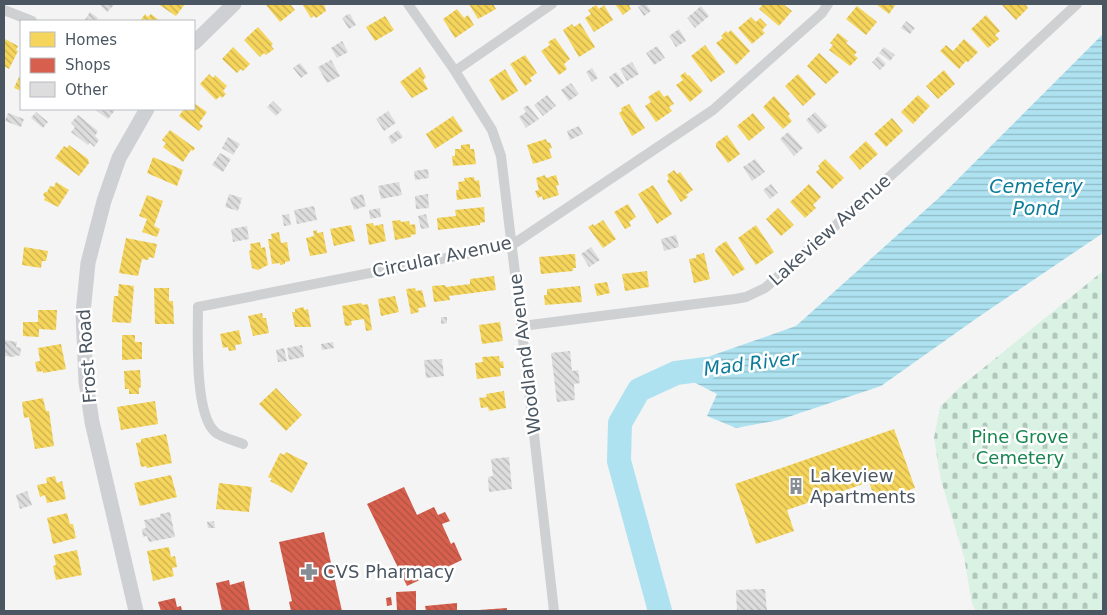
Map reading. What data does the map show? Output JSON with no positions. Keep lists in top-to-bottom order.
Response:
{
  "streets": {
    "main road": ["Frost Road"],
    "street": ["Lakeview Avenue", "Circular Avenue", "Woodland Avenue"]
  },
  "crossings": [
    ["Lakeview Avenue", "Woodland Avenue"],
    ["Circular Avenue", "Woodland Avenue"]
  ],
  "water": ["Cemetery Pond", "Mad River"],
  "parks": ["Pine Grove Cemetery"],
  "places": {
    "building": ["Lakeview Apartments"],
    "pharmacy": ["CVS Pharmacy"]
  },
  "legend": ["Homes", "Shops", "Other"]
}
